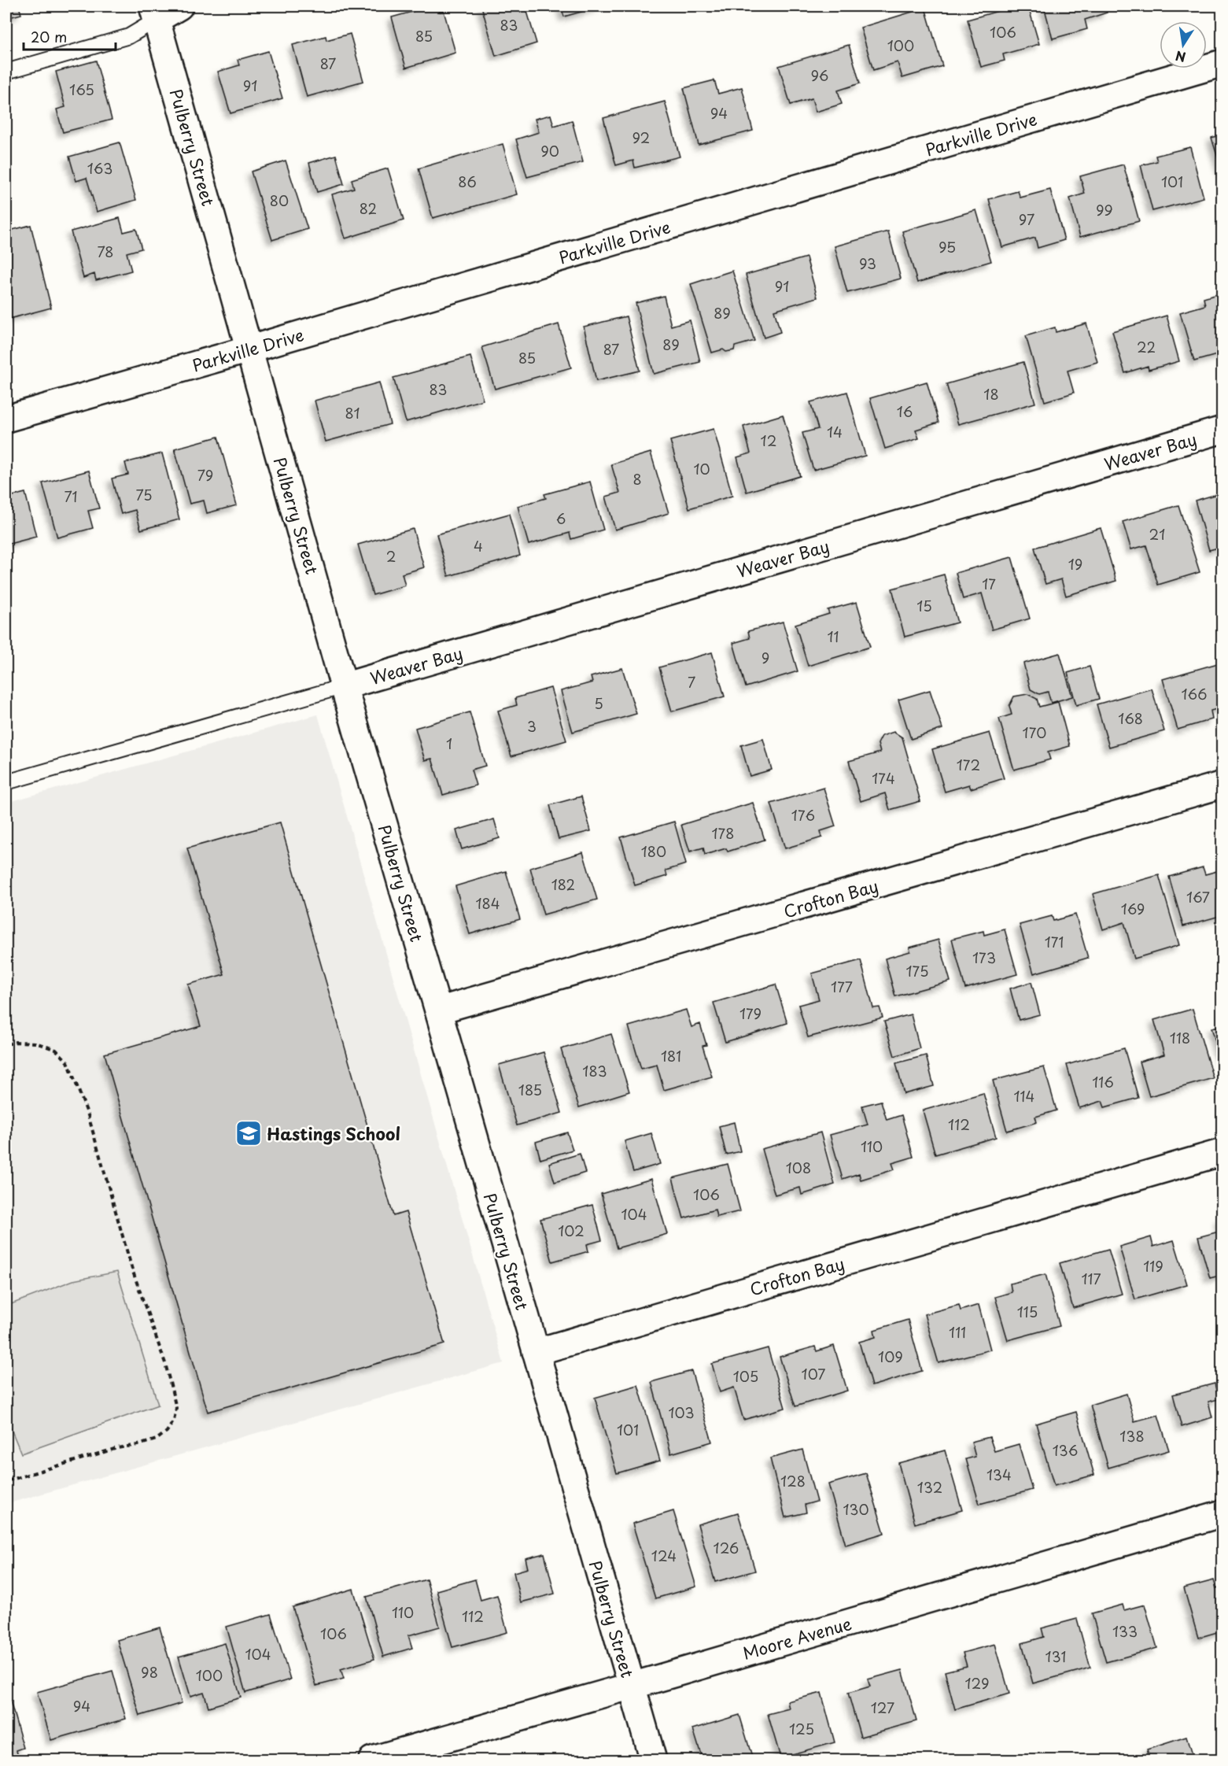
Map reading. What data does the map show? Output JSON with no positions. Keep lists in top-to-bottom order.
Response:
{
  "streets": {
    "street": [
      "Parkville Drive",
      "Pulberry Street",
      "Weaver Bay",
      "Crofton Bay",
      "Moore Avenue"
    ]
  },
  "crossings": [
    ["Parkville Drive", "Pulberry Street"],
    ["Pulberry Street", "Weaver Bay"],
    ["Pulberry Street", "Crofton Bay"],
    ["Pulberry Street", "Moore Avenue"]
  ],
  "places": {
    "school or university": ["Hastings School"]
  },
  "house_numbers": [
    "83",
    "106",
    "85",
    "100",
    "87",
    "96",
    "91",
    "165",
    "94",
    "92",
    "90",
    "163",
    "86",
    "101",
    "80",
    "82",
    "99",
    "97",
    "95",
    "78",
    "93",
    "91",
    "89",
    "89",
    "22",
    "87",
    "85",
    "83",
    "18",
    "16",
    "81",
    "14",
    "12",
    "10",
    "79",
    "8",
    "75",
    "71",
    "6",
    "21",
    "4",
    "2",
    "19",
    "17",
    "15",
    "11",
    "9",
    "7",
    "166",
    "5",
    "168",
    "3",
    "170",
    "1",
    "172",
    "174",
    "176",
    "178",
    "180",
    "182",
    "167",
    "184",
    "169",
    "171",
    "173",
    "175",
    "177",
    "179",
    "118",
    "181",
    "183",
    "116",
    "185",
    "114",
    "112",
    "110",
    "108",
    "106",
    "104",
    "102",
    "119",
    "117",
    "115",
    "111",
    "109",
    "107",
    "105",
    "103",
    "101",
    "138",
    "136",
    "134",
    "128",
    "132",
    "130",
    "126",
    "124",
    "110",
    "112",
    "133",
    "106",
    "104",
    "131",
    "98",
    "100",
    "129",
    "94",
    "127",
    "125"
  ],
  "scale_bar": "20 m",
  "north": "bottom"
}
